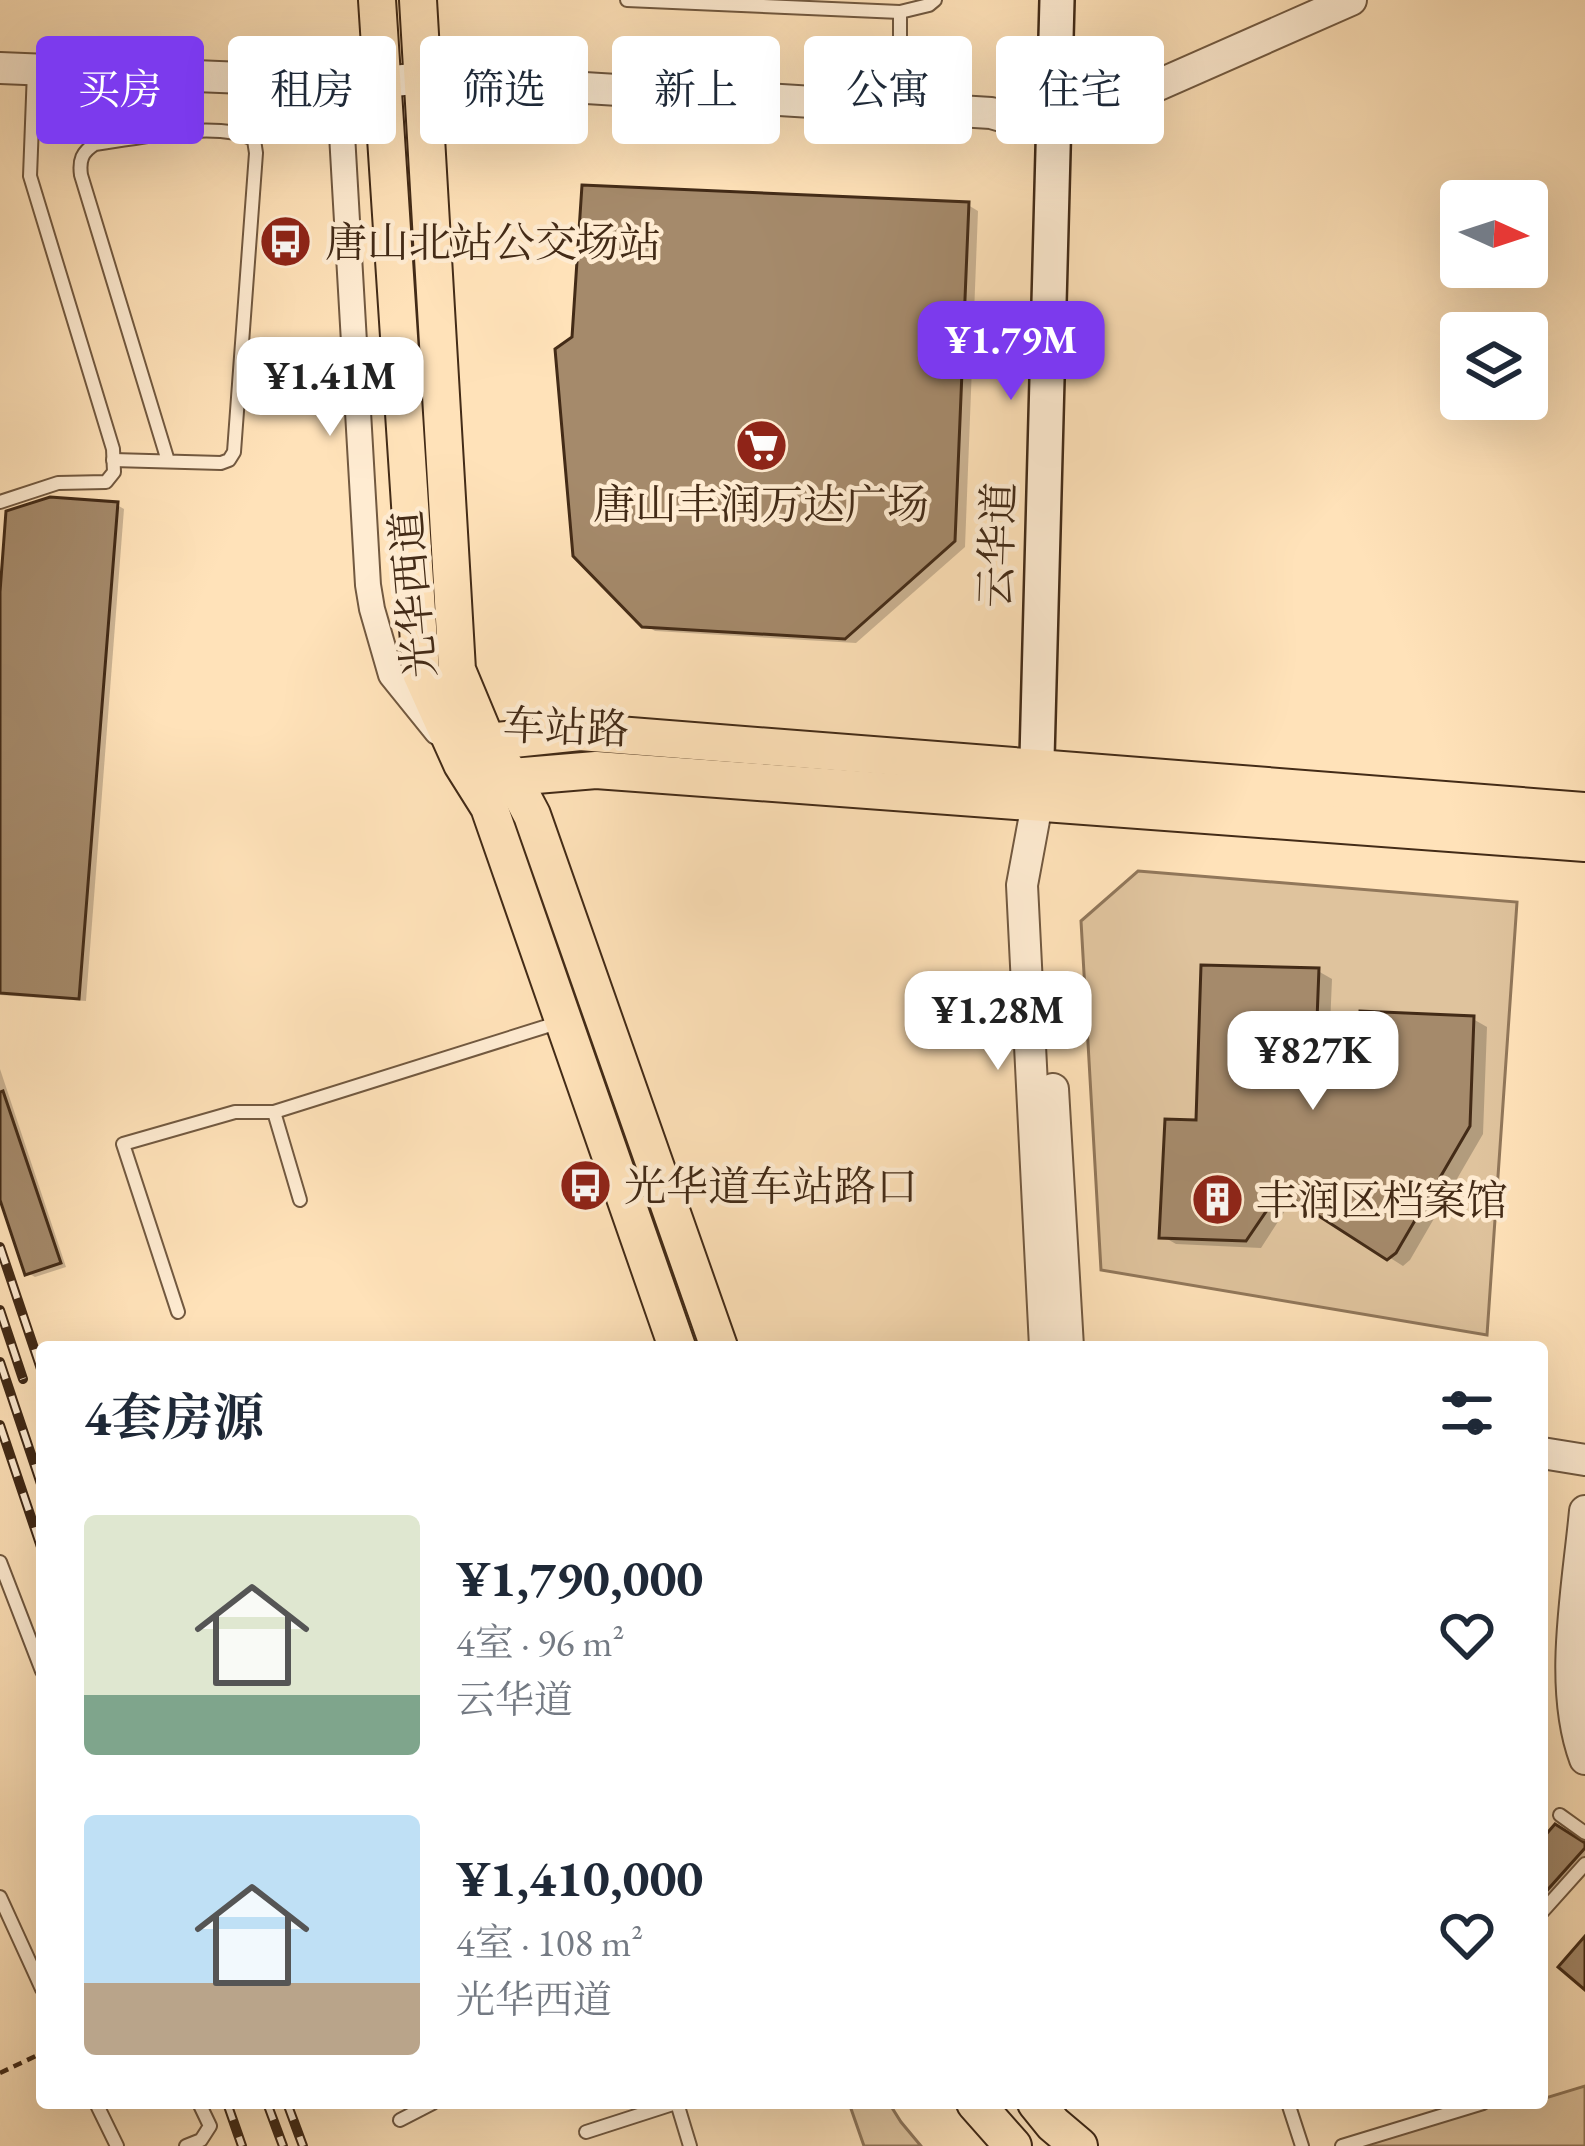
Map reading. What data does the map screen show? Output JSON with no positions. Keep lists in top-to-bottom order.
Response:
{
  "streets": {
    "main road": ["云华道", "光华西道", "车站路"]
  },
  "crossings": [
    ["云华道", "车站路"],
    ["光华西道", "车站路"]
  ],
  "places": {
    "bus stop": ["唐山北站公交场站", "光华道车站路口"],
    "supermarket": ["唐山丰润万达广场"],
    "building": ["丰润区档案馆"]
  },
  "north": "right",
  "page": {
    "chip": [
      "买房",
      "租房",
      "筛选",
      "新上",
      "公寓",
      "住宅"
    ],
    "price": [
      "¥1.79M",
      "¥1.41M",
      "¥1.28M",
      "¥827K"
    ],
    "heading": "4套房源",
    "list": [
      {
        "name": "¥1,790,000",
        "note": "4室 · 96 m² · 云华道"
      },
      {
        "name": "¥1,410,000",
        "note": "4室 · 108 m² · 光华西道"
      }
    ]
  }
}
